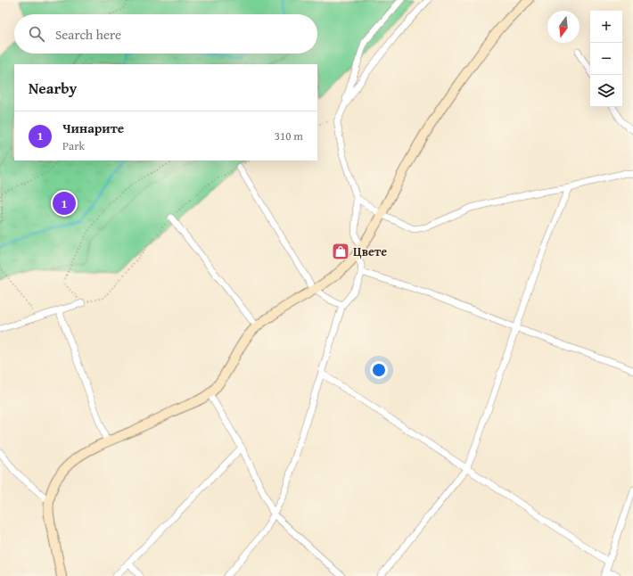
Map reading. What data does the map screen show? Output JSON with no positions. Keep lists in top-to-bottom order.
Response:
{
  "places": {
    "shop": ["Цвете"]
  },
  "north": "bottom",
  "page": {
    "map_buttons": ["+", "−"],
    "search": "Search here",
    "heading": "Nearby",
    "list": [
      {
        "mark": "1",
        "name": "Чинарите",
        "note": "Park",
        "value": "310 m"
      }
    ],
    "pins": "1"
  }
}
